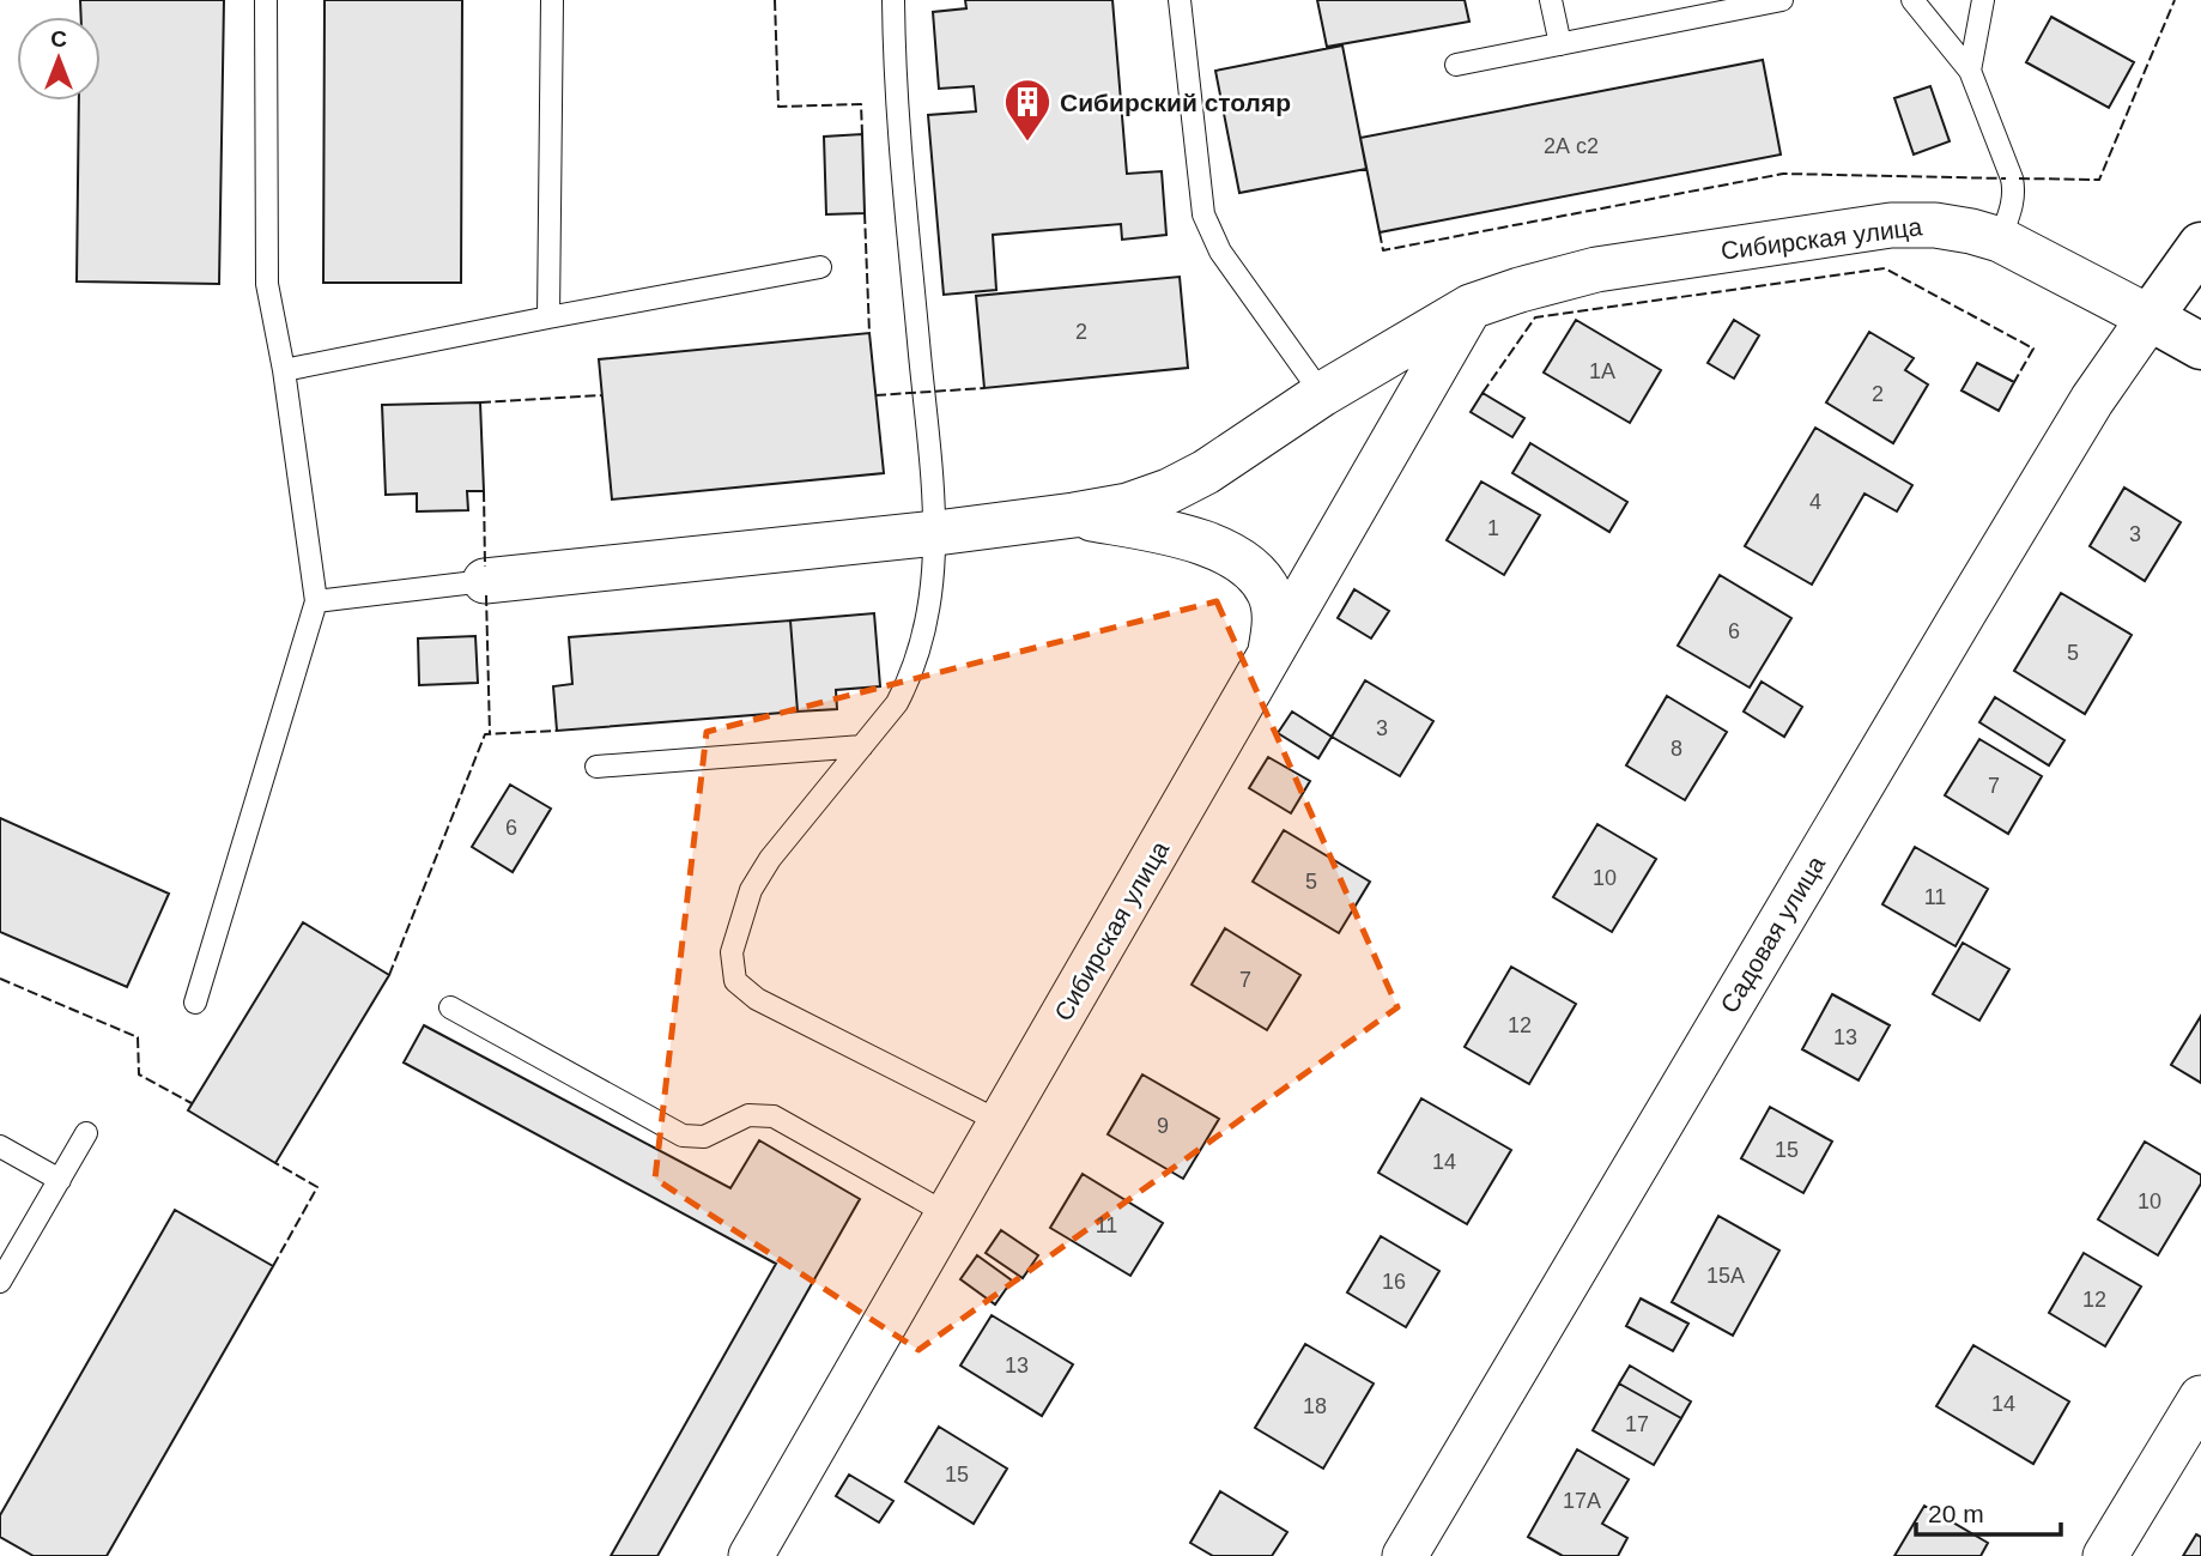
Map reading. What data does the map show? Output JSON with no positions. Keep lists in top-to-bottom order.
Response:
{
  "streets": {
    "street": ["Сибирская улица", "Садовая улица"]
  },
  "crossings": [
    ["Сибирская улица", "Садовая улица"]
  ],
  "places": {
    "building": ["Сибирский столяр"]
  },
  "house_numbers": [
    "2А с2",
    "2",
    "1А",
    "2",
    "4",
    "1",
    "3",
    "6",
    "5",
    "3",
    "8",
    "7",
    "6",
    "10",
    "5",
    "11",
    "7",
    "12",
    "13",
    "9",
    "15",
    "14",
    "10",
    "11",
    "15А",
    "16",
    "12",
    "13",
    "14",
    "18",
    "17",
    "15",
    "17А"
  ],
  "scale_bar": "20 m",
  "north": "top"
}
